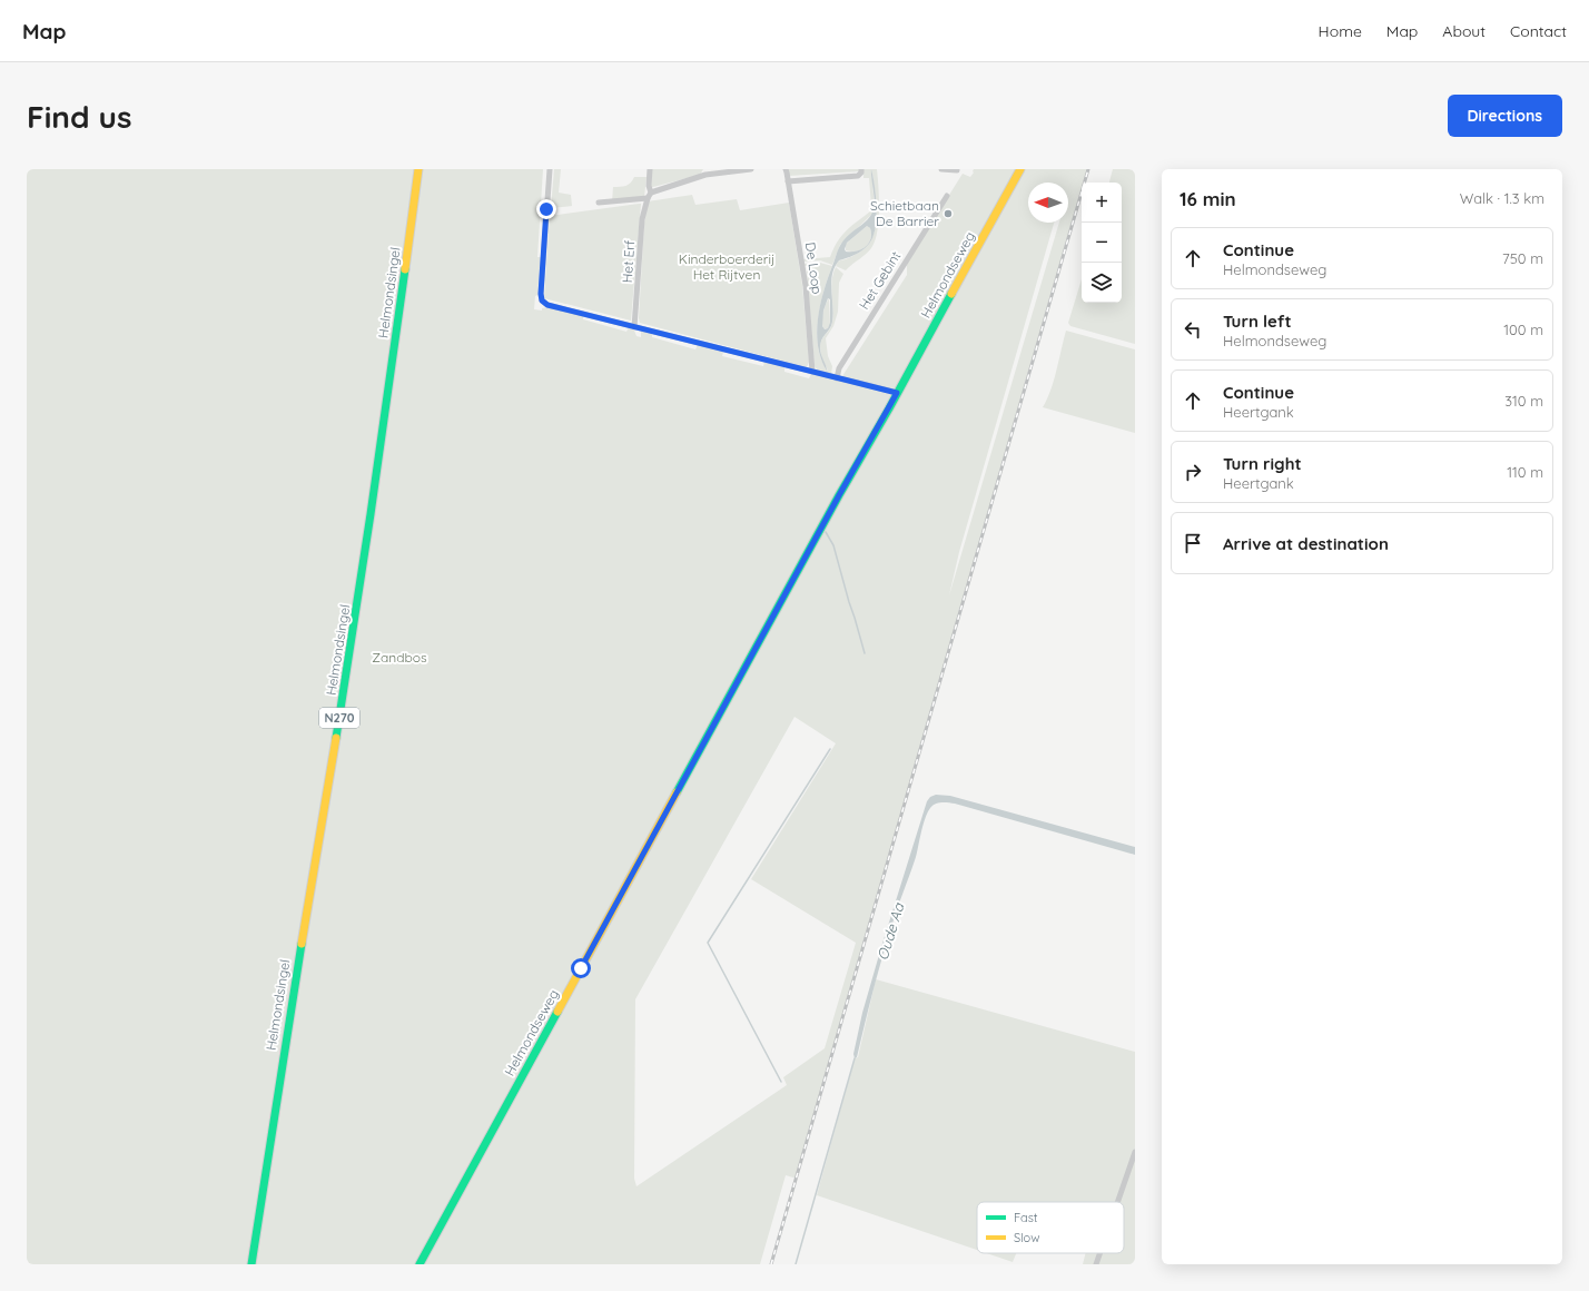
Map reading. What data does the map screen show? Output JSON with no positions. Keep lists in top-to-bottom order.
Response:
{
  "streets": {
    "street": [
      "Het Erf",
      "De Loop",
      "Helmondseweg",
      "Het Gebint",
      "Helmondsingel",
      "N270"
    ]
  },
  "water": ["Oude Aa"],
  "parks": ["Kinderboerderij Het Rijtven", "Zandbos"],
  "places": ["Schietbaan De Barrier"],
  "legend": ["Fast", "Slow"],
  "north": "left",
  "page": {
    "header": "Map",
    "nav": [
      "Home",
      "Map",
      "About",
      "Contact"
    ],
    "buttons": "Directions",
    "title": "Find us",
    "heading": ["16 min", "Walk · 1.3 km"],
    "map_buttons": ["+", "−"],
    "list": [
      ["Continue", "Helmondseweg", "750 m"],
      ["Turn left", "Helmondseweg", "100 m"],
      ["Continue", "Heertgank", "310 m"],
      ["Turn right", "Heertgank", "110 m"],
      "Arrive at destination"
    ]
  }
}
